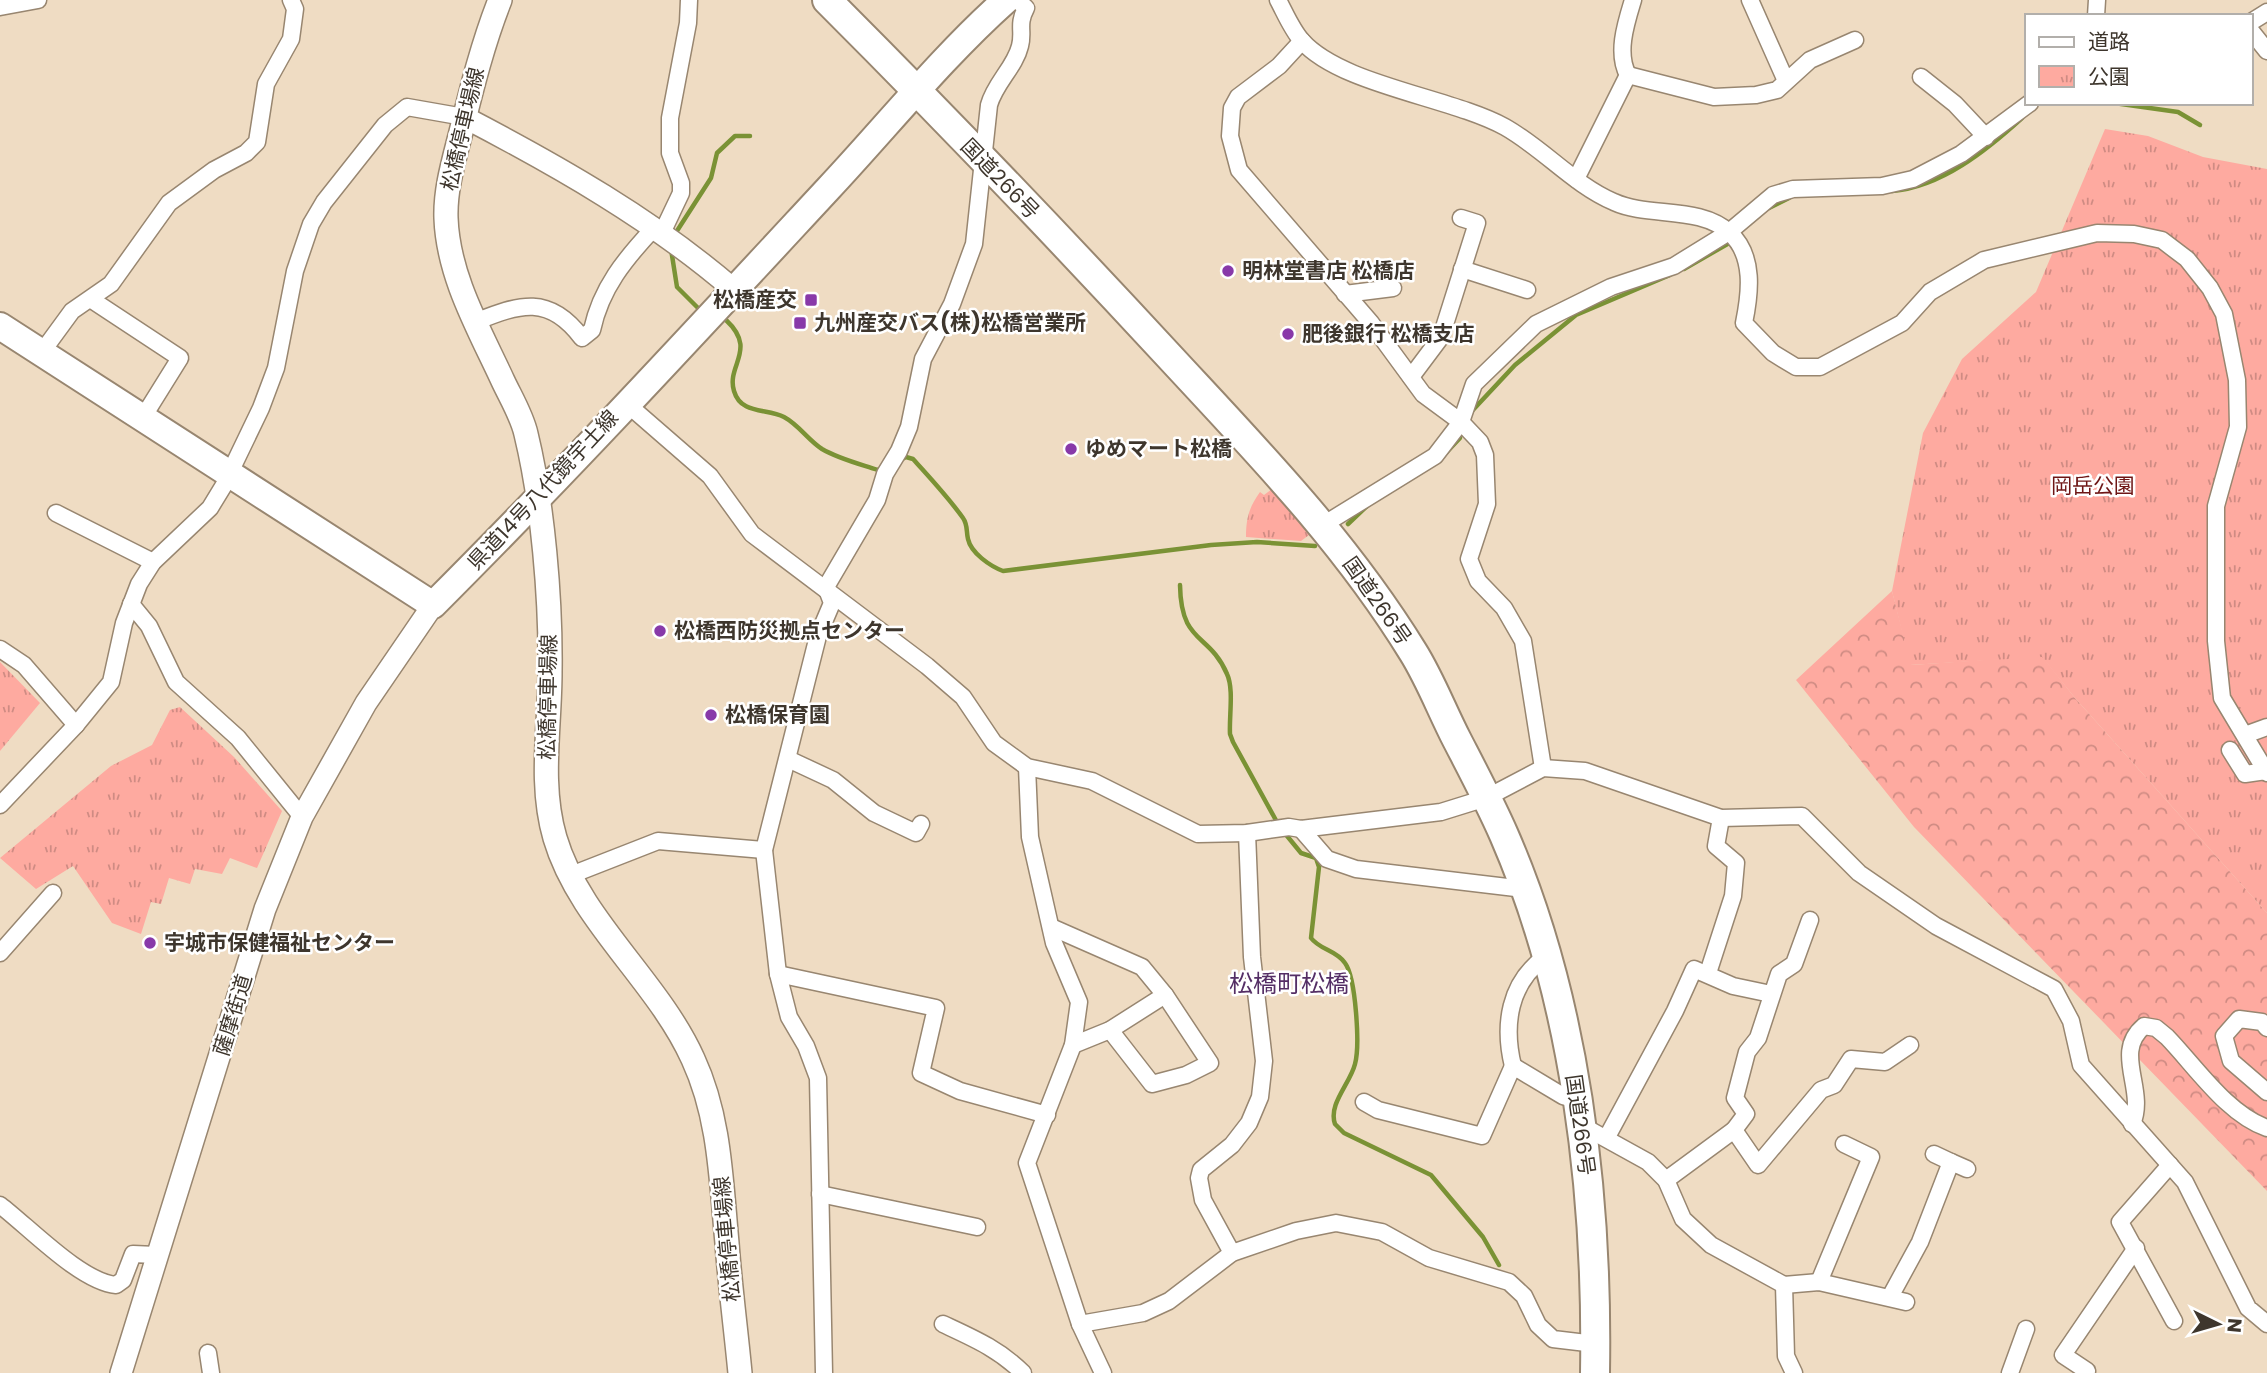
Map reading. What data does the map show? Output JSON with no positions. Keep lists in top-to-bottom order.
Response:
{
  "streets": {
    "highway": ["国道266号"],
    "main road": ["松橋停車場線", "県道14号八代鏡宇土線"],
    "street": ["薩摩街道"]
  },
  "crossings": [
    ["松橋停車場線", "県道14号八代鏡宇土線"],
    ["国道266号", "県道14号八代鏡宇土線"],
    ["県道14号八代鏡宇土線", "薩摩街道"]
  ],
  "districts": ["松橋町松橋"],
  "parks": ["岡岳公園"],
  "places": {
    "other": [
      "明林堂書店 松橋店",
      "肥後銀行 松橋支店",
      "ゆめマート松橋",
      "松橋西防災拠点センター",
      "松橋保育園",
      "宇城市保健福祉センター"
    ],
    "transit": ["松橋産交", "九州産交バス(株)松橋営業所"]
  },
  "legend": ["道路", "公園"],
  "north": "right"
}
